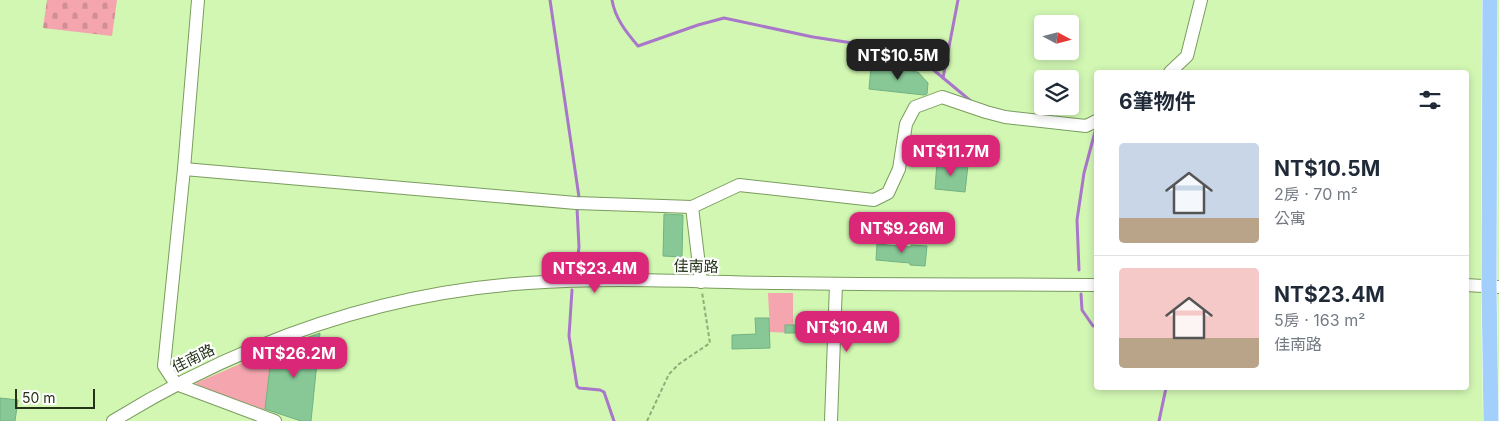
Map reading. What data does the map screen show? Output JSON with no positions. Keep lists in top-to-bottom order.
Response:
{
  "streets": {
    "street": ["佳南路"]
  },
  "scale_bar": "50 m",
  "north": "right",
  "page": {
    "price": [
      "NT$10.5M",
      "NT$11.7M",
      "NT$9.26M",
      "NT$23.4M",
      "NT$10.4M",
      "NT$26.2M"
    ],
    "heading": "6筆物件",
    "list": [
      {
        "name": "NT$10.5M",
        "note": "2房 · 70 m² · 公寓"
      },
      {
        "name": "NT$23.4M",
        "note": "5房 · 163 m² · 佳南路"
      }
    ],
    "scale": "50 m"
  }
}
